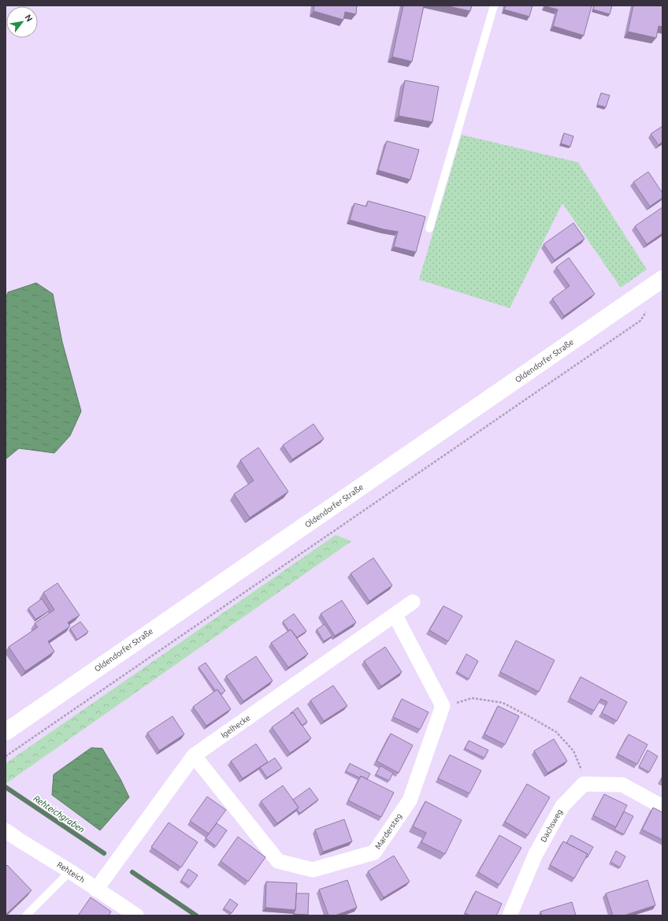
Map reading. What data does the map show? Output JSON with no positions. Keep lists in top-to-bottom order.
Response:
{
  "streets": {
    "main road": ["Oldendorfer Straße"],
    "street": [
      "Igelhecke",
      "Dachsweg",
      "Mardersteg",
      "Rehteich"
    ]
  },
  "crossings": [
    ["Igelhecke", "Mardersteg"],
    ["Igelhecke", "Rehteich"]
  ],
  "water": ["Rehteichgraben"],
  "north": "top right"
}
